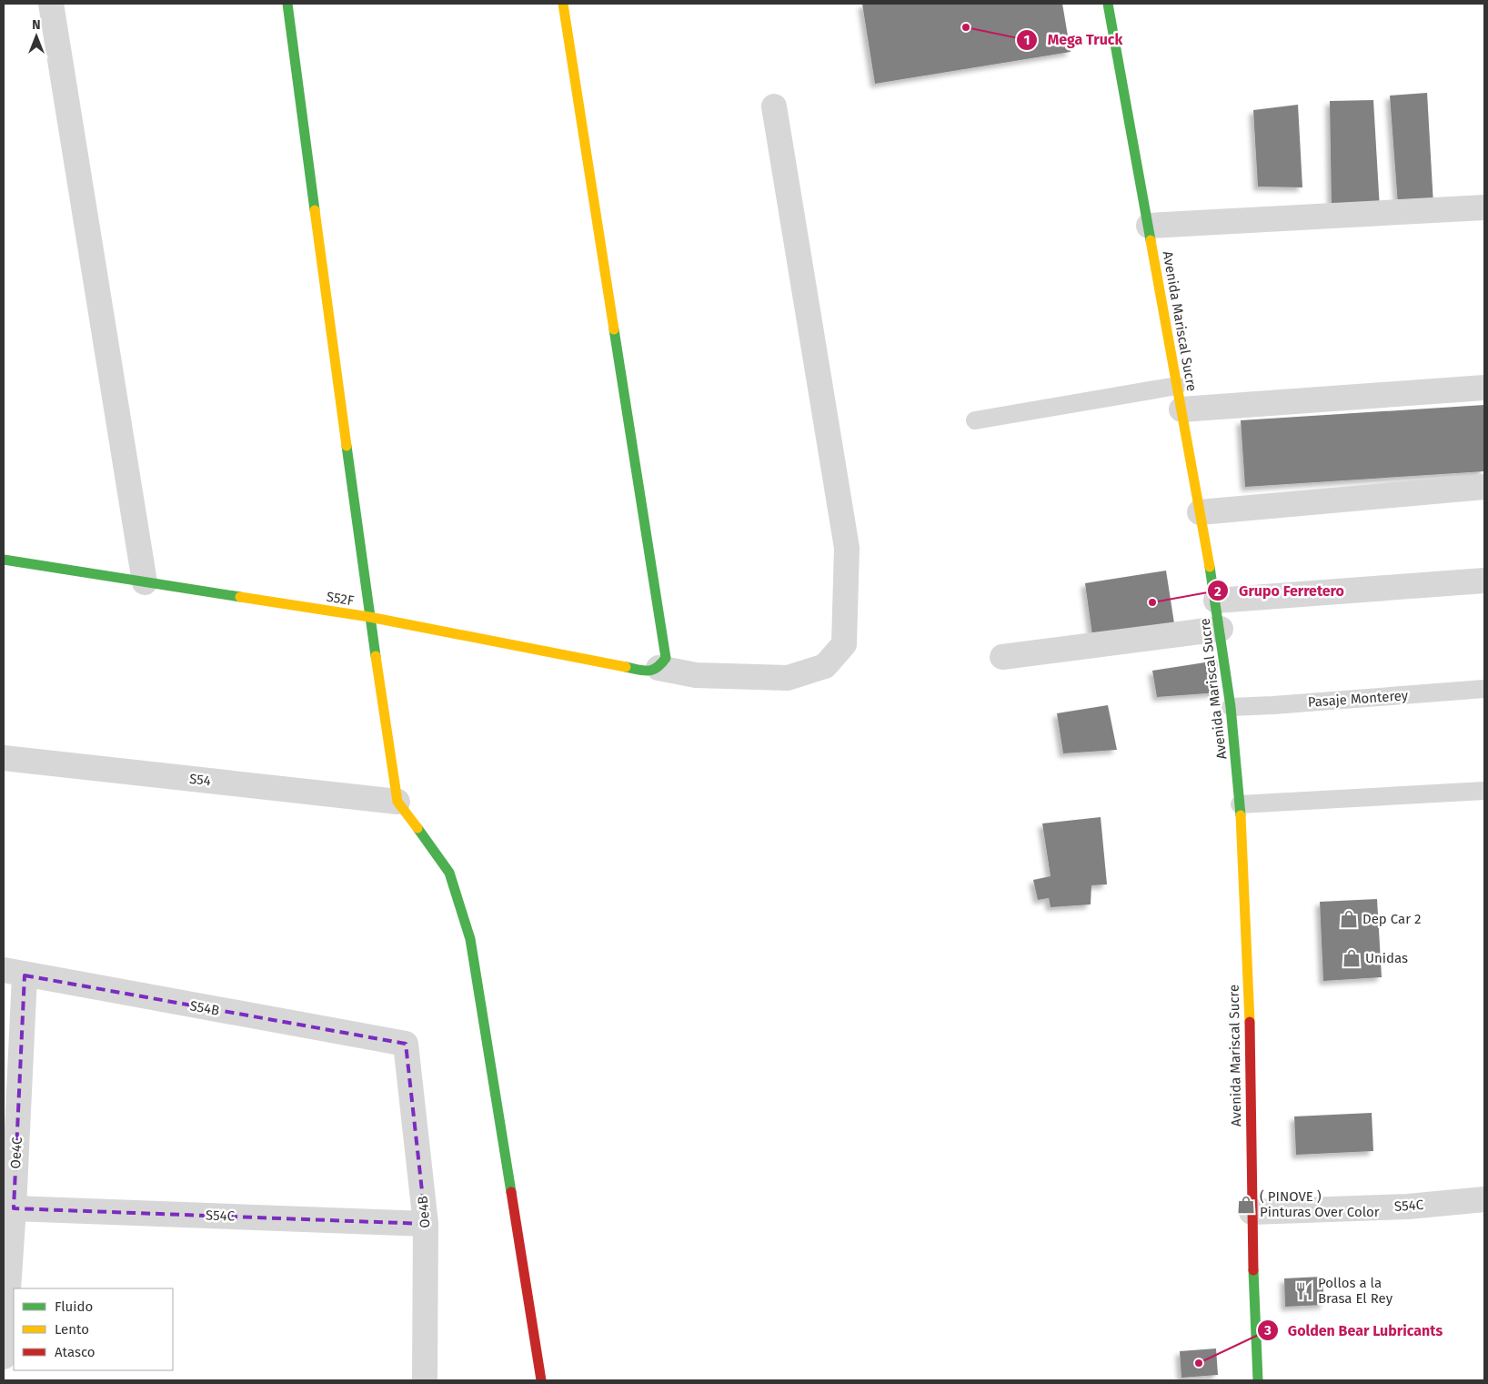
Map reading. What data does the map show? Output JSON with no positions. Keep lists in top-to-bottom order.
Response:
{
  "streets": {
    "street": [
      "Avenida Mariscal Sucre",
      "S52F",
      "S54",
      "S54B",
      "Oe4C",
      "S54C",
      "Oe4B"
    ],
    "lane": ["Pasaje Monterey"]
  },
  "crossings": [
    ["Avenida Mariscal Sucre", "Pasaje Monterey"],
    ["Avenida Mariscal Sucre", "S54C"],
    ["S54B", "Oe4C"],
    ["S54B", "Oe4B"],
    ["Oe4C", "S54C"],
    ["S54C", "Oe4B"]
  ],
  "places": {
    "other": ["Mega Truck", "Grupo Ferretero", "Golden Bear Lubricants"],
    "shop": ["Dep Car 2", "Unidas", "( PINOVE ) Pinturas Over Color"],
    "restaurant": ["Pollos a la Brasa El Rey"]
  },
  "legend": ["Fluido", "Lento", "Atasco"],
  "north": "top"
}
